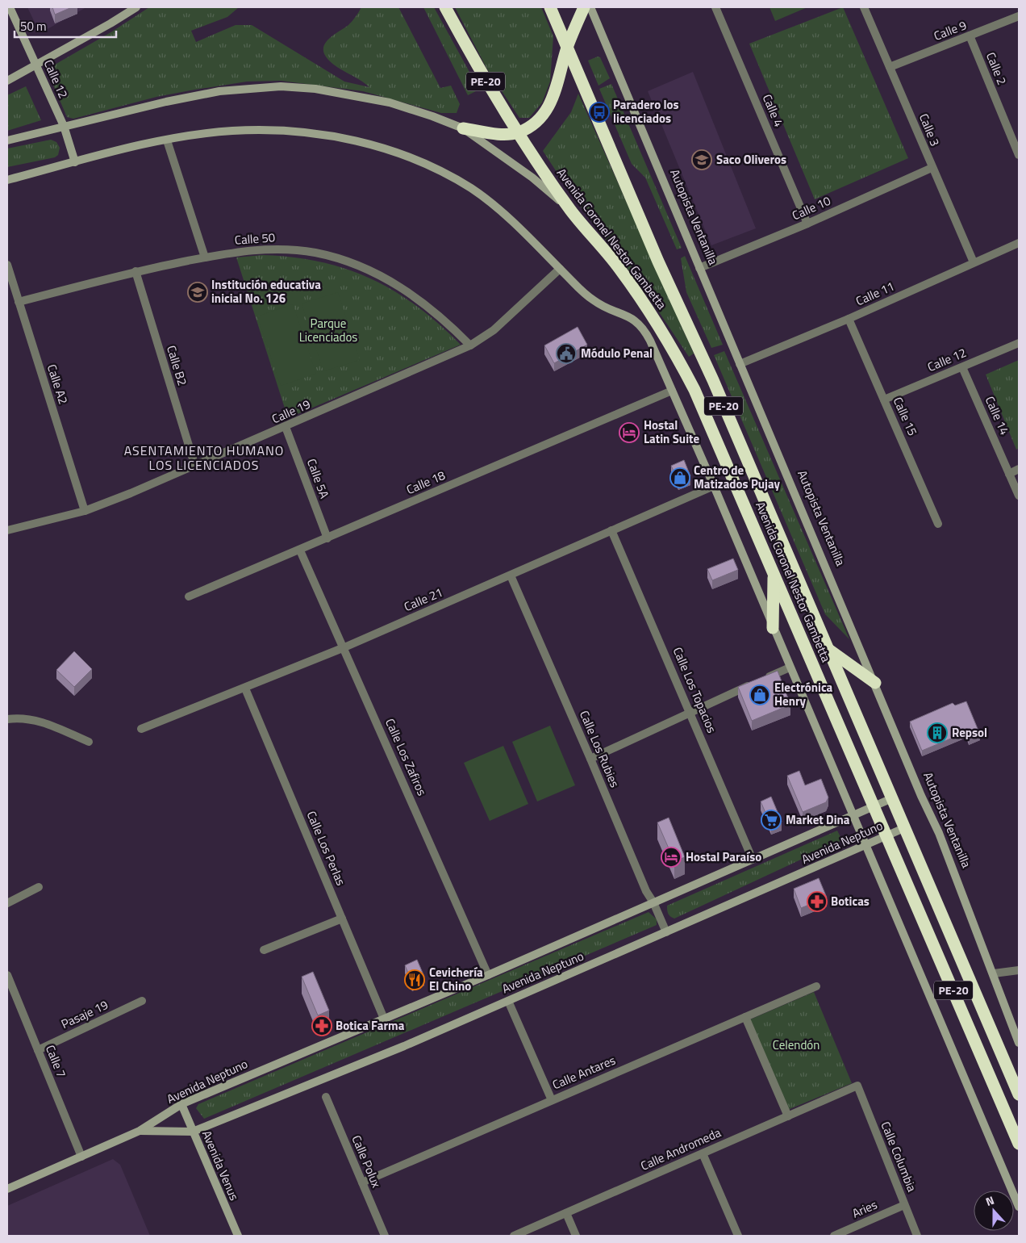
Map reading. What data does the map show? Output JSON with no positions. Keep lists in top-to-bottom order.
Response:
{
  "streets": {
    "highway": ["PE-20", "Avenida Coronel Nestor Gambetta"],
    "street": [
      "Calle 9",
      "Calle 2",
      "Calle 12",
      "Calle 4",
      "Calle 3",
      "Calle 10",
      "Autopista Ventanilla",
      "Calle 50",
      "Calle 11",
      "Calle B2",
      "Calle A2",
      "Calle 19",
      "Calle 14",
      "Calle 15",
      "Calle 5A",
      "Calle 18",
      "Calle 21",
      "Calle Los Topacios",
      "Calle Los Rubies",
      "Calle Los Zafiros",
      "Avenida Neptuno",
      "Calle Los Perlas",
      "Pasaje 19",
      "Calle 7",
      "Calle Antares",
      "Calle Andromeda",
      "Calle Columbia",
      "Calle Polux",
      "Avenida Venus",
      "Aries"
    ]
  },
  "crossings": [
    ["Calle 9", "Calle 2"],
    ["Calle 9", "Calle 3"],
    ["Calle 12", "Calle 14"],
    ["Calle 12", "Calle 15"],
    ["PE-20", "Avenida Coronel Nestor Gambetta"],
    ["PE-20", "Avenida Neptuno"],
    ["Calle 4", "Calle 10"],
    ["Calle 3", "Calle 10"],
    ["Calle 3", "Calle 11"],
    ["Calle 10", "Autopista Ventanilla"],
    ["Autopista Ventanilla", "Calle 11"],
    ["Calle 50", "Calle B2"],
    ["Calle 50", "Calle A2"],
    ["Calle 50", "Calle 19"],
    ["Avenida Coronel Nestor Gambetta", "Avenida Neptuno"],
    ["Calle 11", "Calle 15"],
    ["Calle B2", "Calle 19"],
    ["Calle A2", "Calle 19"],
    ["Calle 19", "Calle 5A"],
    ["Calle 5A", "Calle 18"],
    ["Calle 18", "Calle Los Zafiros"],
    ["Calle 21", "Calle Los Topacios"],
    ["Calle 21", "Calle Los Rubies"],
    ["Calle 21", "Calle Los Zafiros"],
    ["Calle 21", "Calle Los Perlas"],
    ["Calle Los Topacios", "Avenida Neptuno"],
    ["Calle Los Rubies", "Avenida Neptuno"],
    ["Calle Los Zafiros", "Avenida Neptuno"],
    ["Avenida Neptuno", "Calle Los Perlas"],
    ["Avenida Neptuno", "Avenida Venus"],
    ["Pasaje 19", "Calle 7"],
    ["Calle Antares", "Calle Polux"],
    ["Calle Andromeda", "Calle Columbia"],
    ["Calle Columbia", "Aries"]
  ],
  "districts": ["ASENTAMIENTO HUMANO LOS LICENCIADOS"],
  "parks": ["Parque Licenciados", "Celendón"],
  "places": {
    "bus stop": ["Paradero los licenciados"],
    "school or university": ["Saco Oliveros", "Institución educativa inicial No. 126"],
    "public building": ["Módulo Penal"],
    "hotel": ["Hostal Latin Suite", "Hostal Paraíso"],
    "shop": ["Centro de Matizados Pujay", "Electrónica Henry"],
    "building": ["Repsol"],
    "supermarket": ["Market Dina"],
    "pharmacy": ["Boticas", "Botica Farma"],
    "restaurant": ["Cevichería El Chino"]
  },
  "scale_bar": "50 m",
  "north": "top"
}
